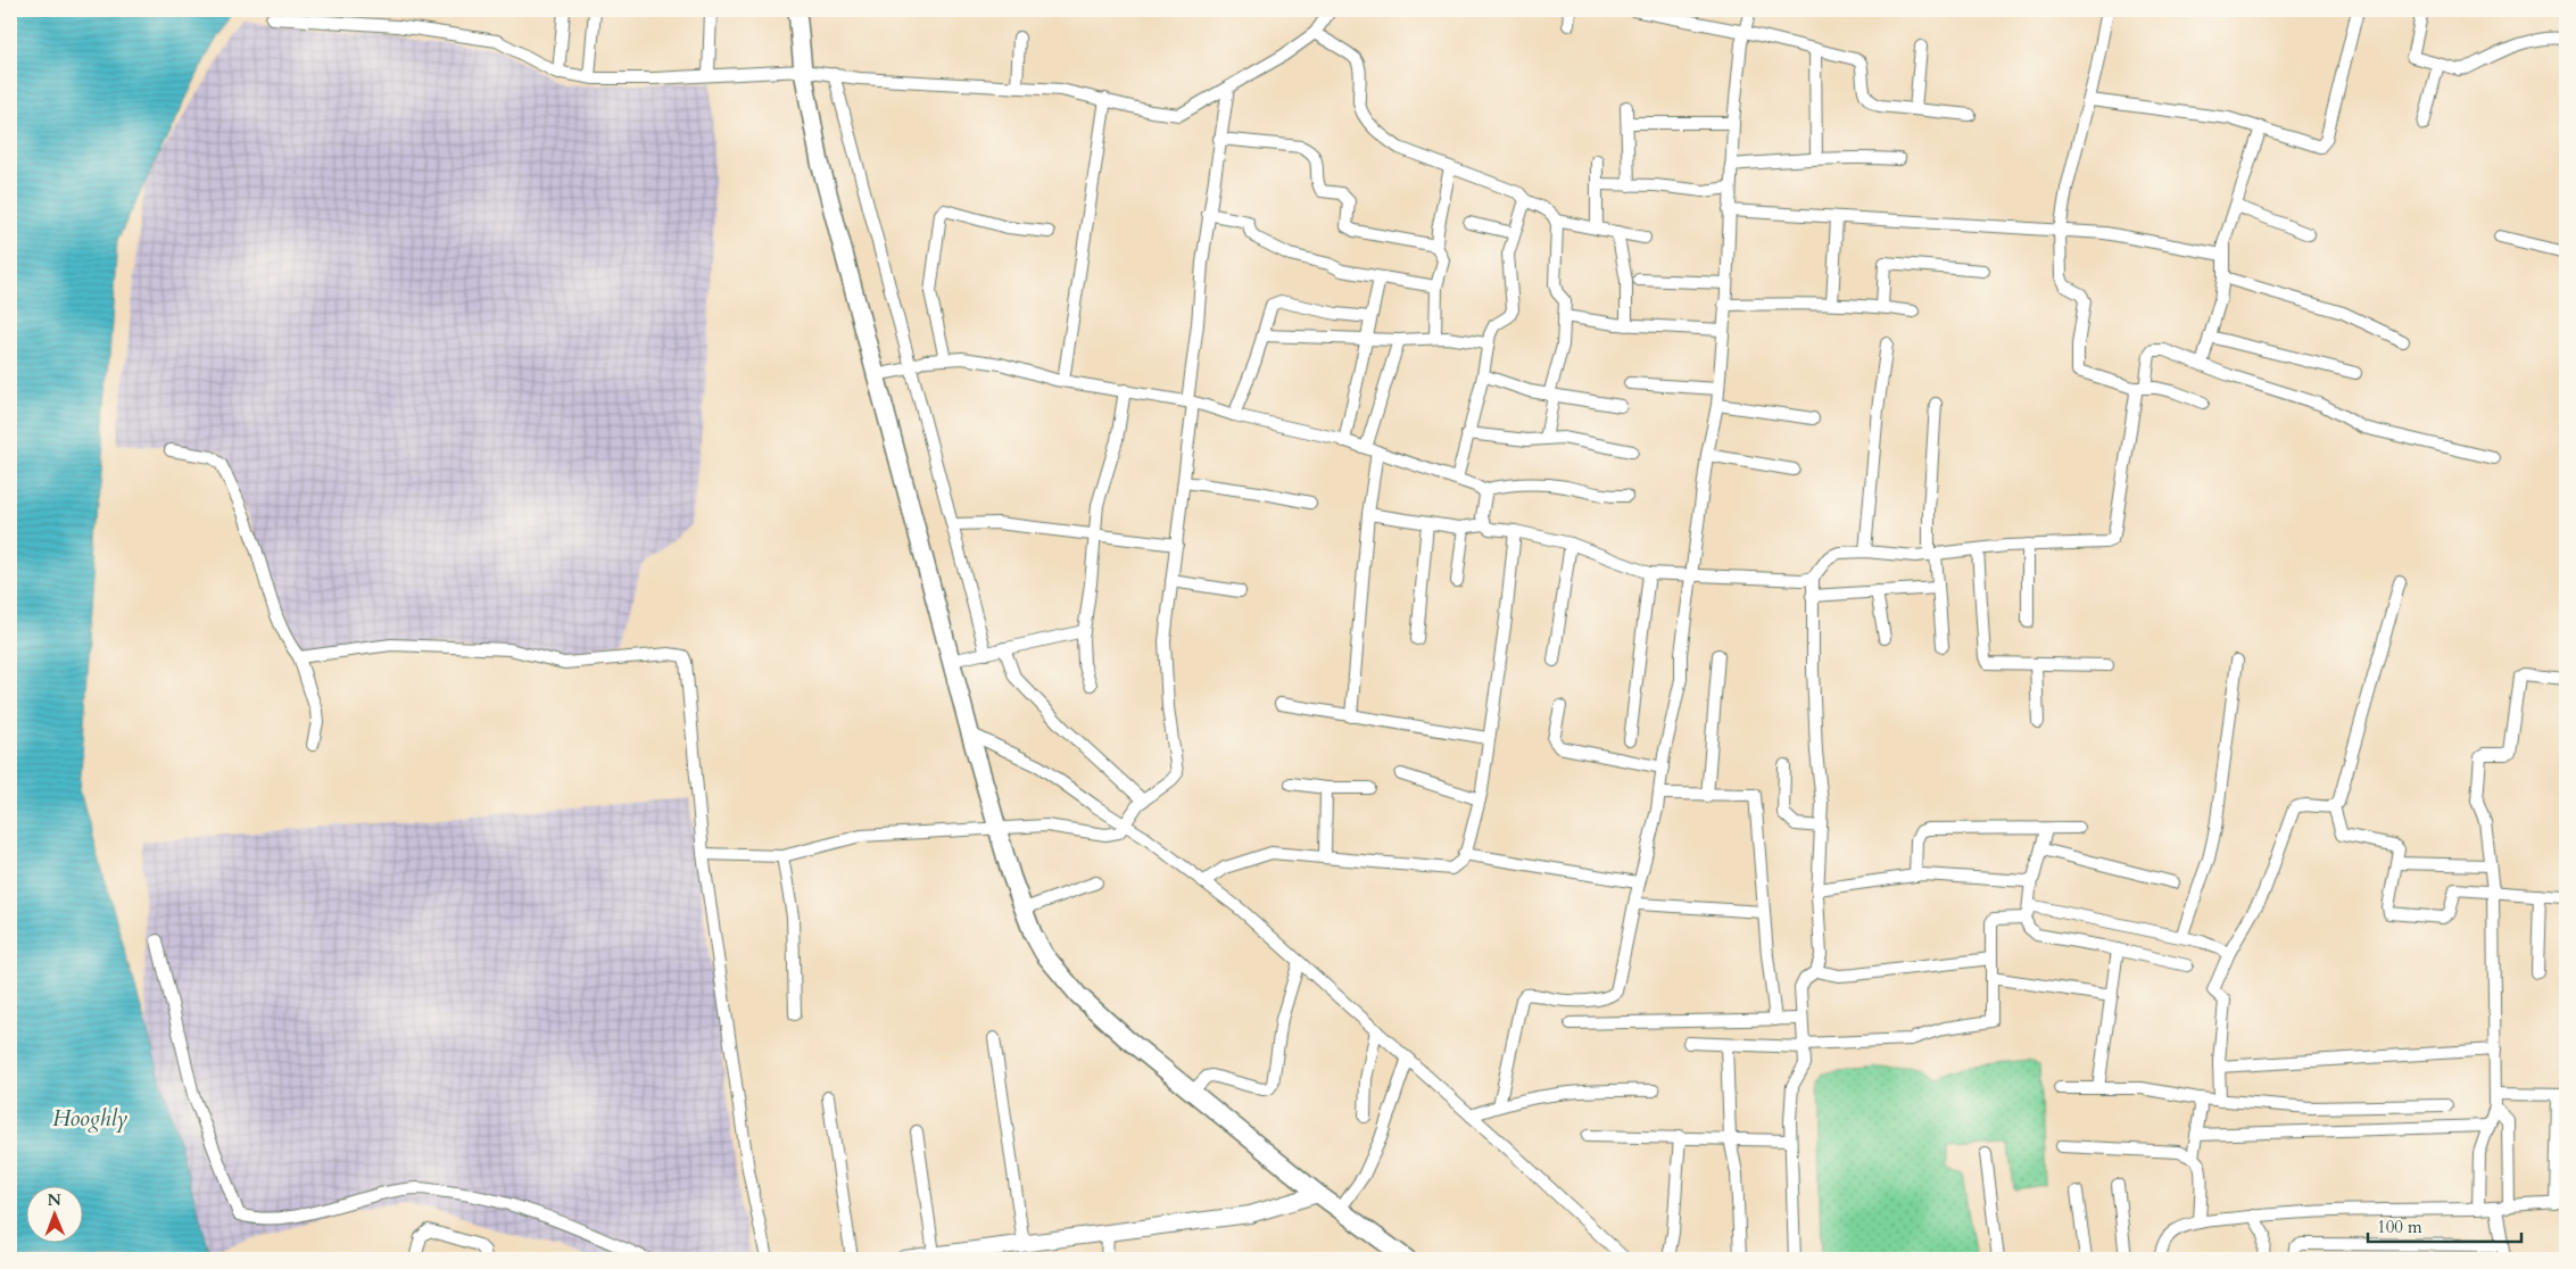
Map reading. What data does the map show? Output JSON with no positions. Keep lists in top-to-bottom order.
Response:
{
  "water": ["Hooghly"],
  "scale_bar": "100 m",
  "north": "top"
}
